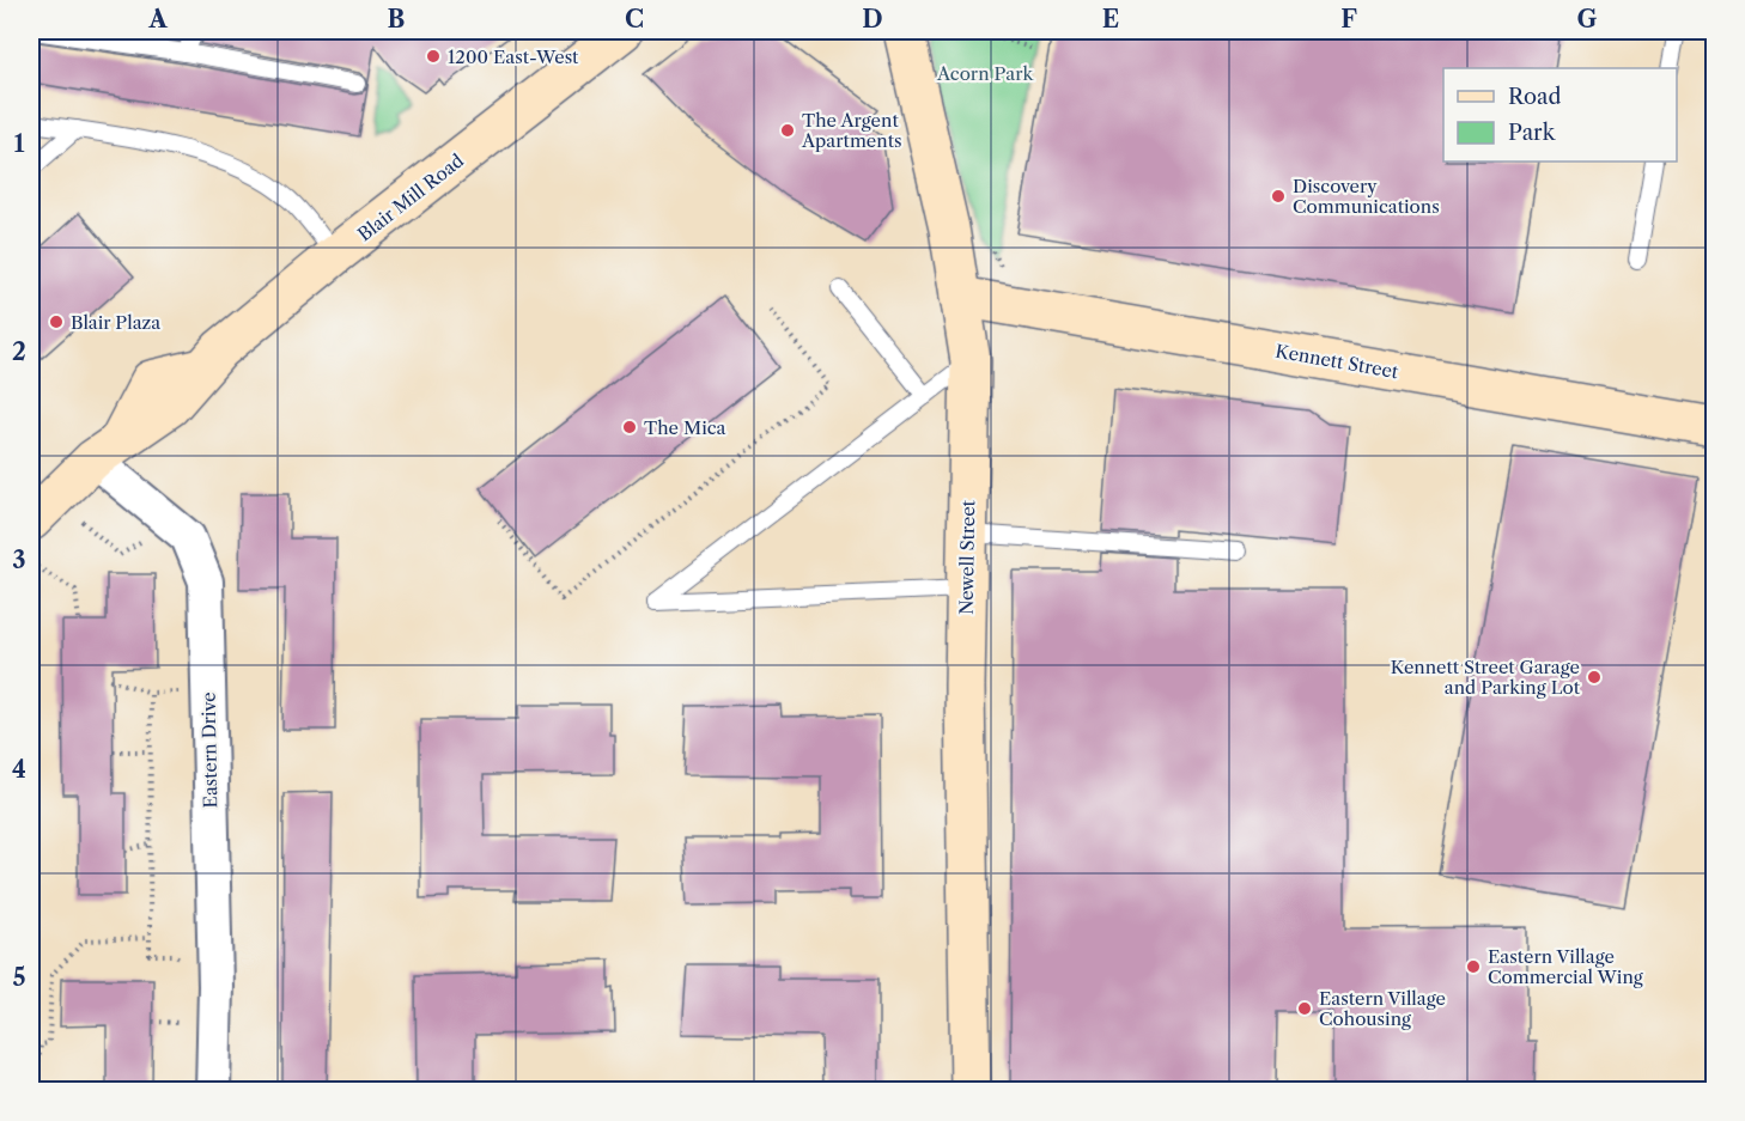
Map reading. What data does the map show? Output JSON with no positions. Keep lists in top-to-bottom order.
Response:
{
  "streets": {
    "street": [
      "Blair Mill Road",
      "Kennett Street",
      "Newell Street",
      "Eastern Drive"
    ]
  },
  "crossings": [
    ["Blair Mill Road", "Eastern Drive"],
    ["Kennett Street", "Newell Street"]
  ],
  "parks": ["Acorn Park"],
  "places": [
    "1200 East-West",
    "The Argent Apartments",
    "Discovery Communications",
    "Blair Plaza",
    "The Mica",
    "Kennett Street Garage and Parking Lot",
    "Eastern Village Commercial Wing",
    "Eastern Village Cohousing"
  ],
  "legend": ["Road", "Park"],
  "grid": {
    "columns": [
      "A",
      "B",
      "C",
      "D",
      "E",
      "F",
      "G"
    ],
    "rows": [
      "1",
      "2",
      "3",
      "4",
      "5"
    ]
  }
}
